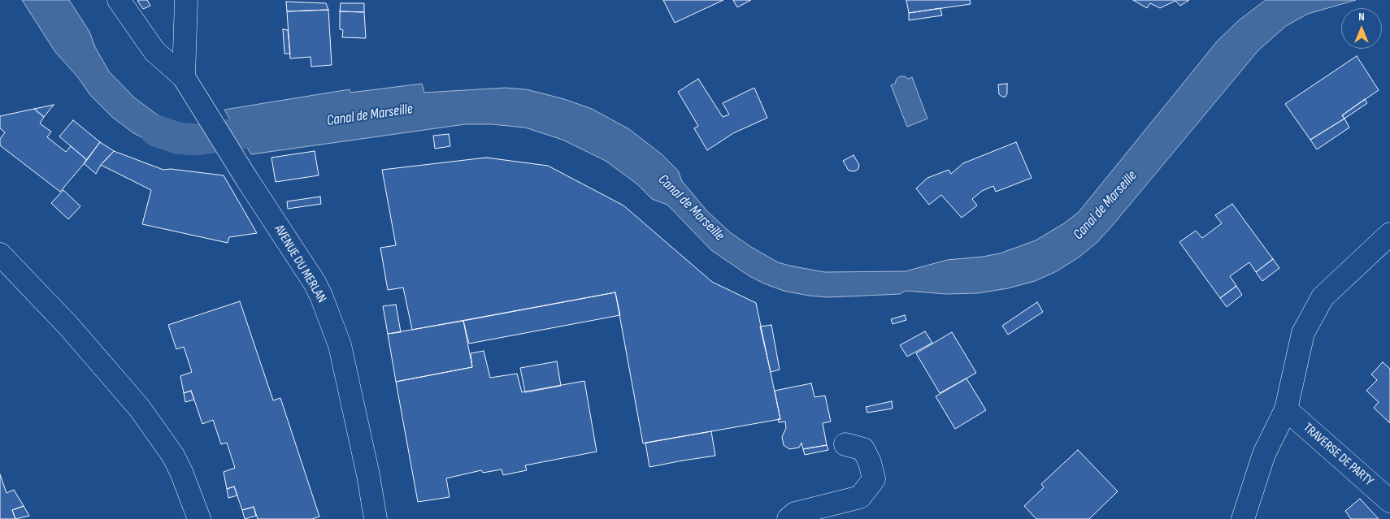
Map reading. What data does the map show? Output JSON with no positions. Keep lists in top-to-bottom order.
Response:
{
  "streets": {
    "street": ["AVENUE DU MERLAN", "TRAVERSE DE PARTY"]
  },
  "water": ["Canal de Marseille"],
  "north": "top"
}
